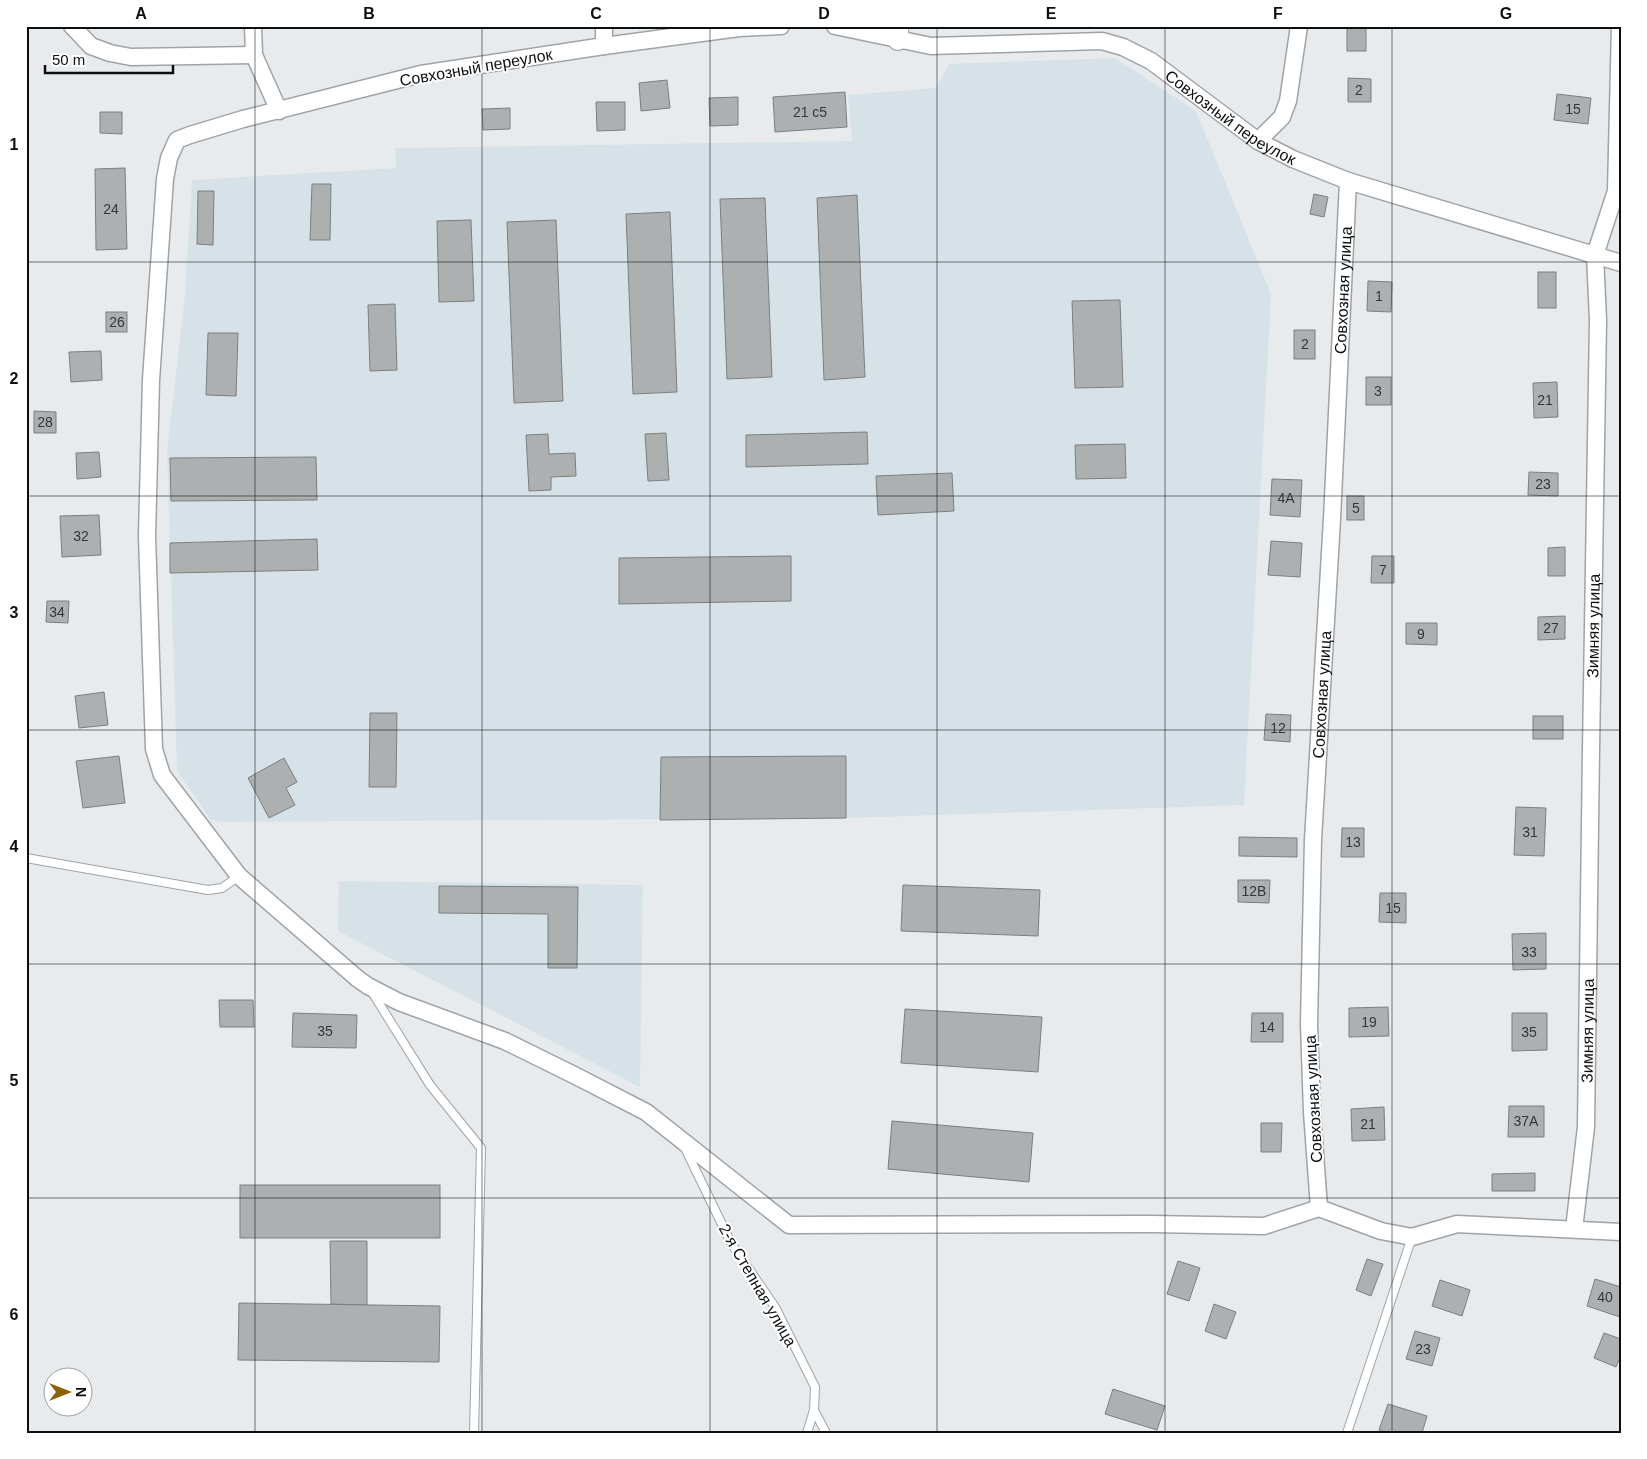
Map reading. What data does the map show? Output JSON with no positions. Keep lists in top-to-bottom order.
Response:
{
  "streets": {
    "street": ["Совхозный переулок", "Совхозная улица", "Зимняя улица"],
    "lane": ["2-я Степная улица"]
  },
  "crossings": [
    ["Совхозный переулок", "Совхозная улица"],
    ["Совхозный переулок", "Зимняя улица"]
  ],
  "house_numbers": [
    "2",
    "15",
    "21 с5",
    "24",
    "1",
    "26",
    "2",
    "3",
    "21",
    "28",
    "23",
    "4А",
    "5",
    "32",
    "7",
    "34",
    "27",
    "9",
    "12",
    "31",
    "13",
    "12В",
    "15",
    "33",
    "19",
    "14",
    "35",
    "35",
    "37А",
    "21",
    "40",
    "23"
  ],
  "scale_bar": "50 m",
  "north": "right",
  "grid": {
    "columns": [
      "A",
      "B",
      "C",
      "D",
      "E",
      "F",
      "G"
    ],
    "rows": [
      "1",
      "2",
      "3",
      "4",
      "5",
      "6"
    ]
  }
}
